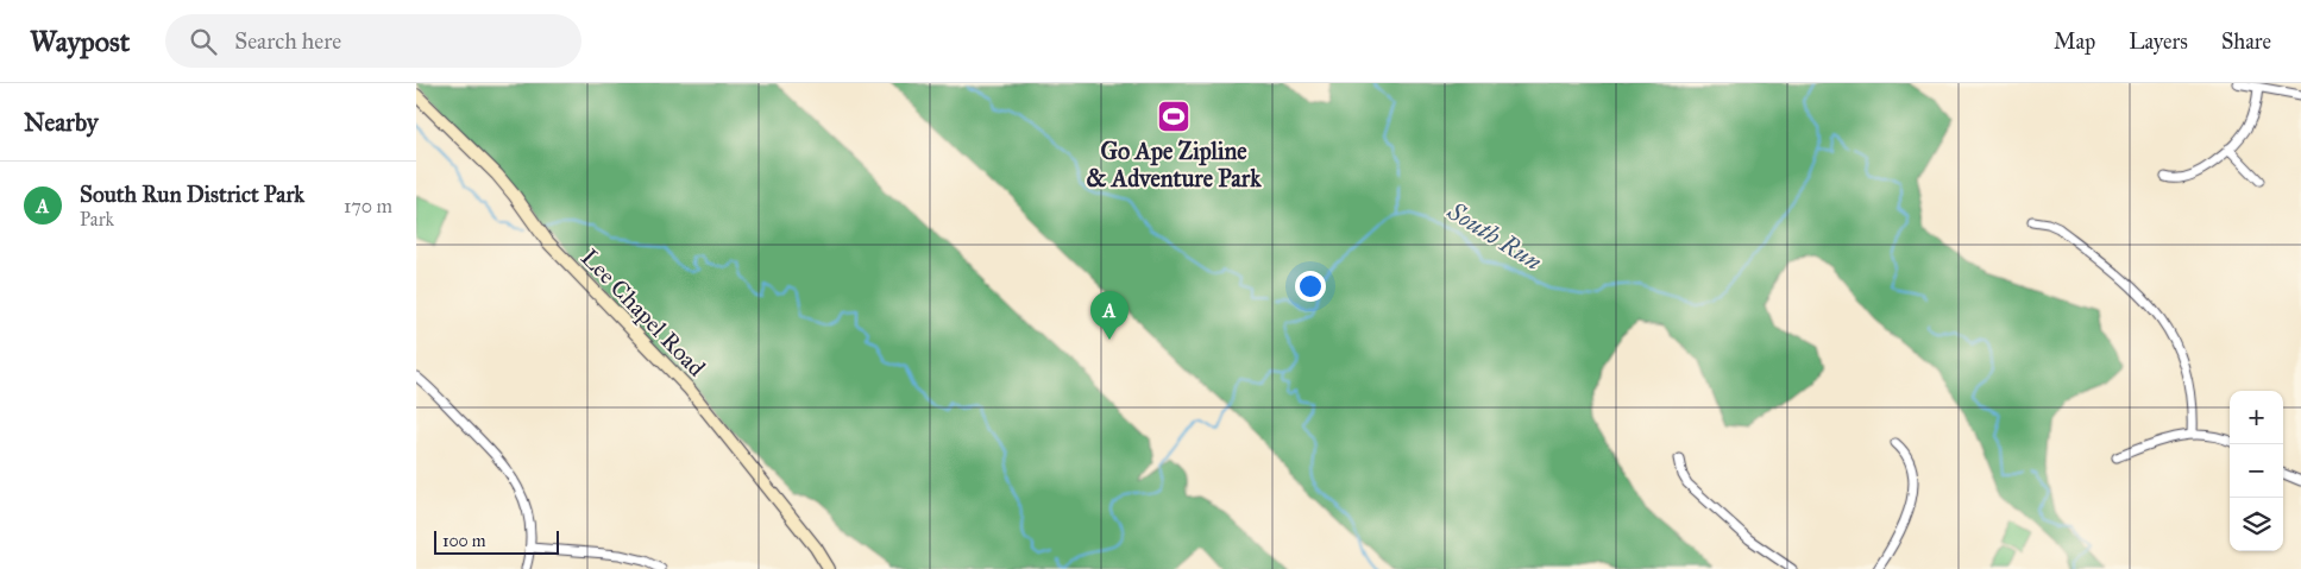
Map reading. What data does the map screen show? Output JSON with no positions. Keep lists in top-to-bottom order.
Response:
{
  "streets": {
    "main road": ["Lee Chapel Road"]
  },
  "water": ["South Run"],
  "places": {
    "sports": ["Go Ape Zipline & Adventure Park"]
  },
  "scale_bar": "100 m",
  "page": {
    "header": "Waypost",
    "search": "Search here",
    "nav": ["Map", "Layers", "Share"],
    "heading": "Nearby",
    "list": [
      {
        "mark": "A",
        "name": "South Run District Park",
        "note": "Park",
        "value": "170 m"
      }
    ],
    "pins": "A",
    "map_buttons": ["+", "−"],
    "scale": "100 m"
  }
}
